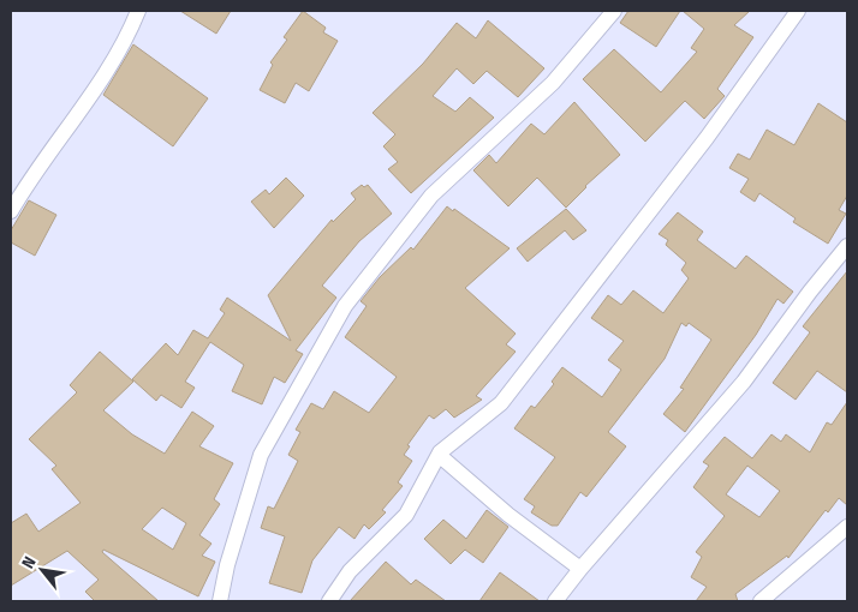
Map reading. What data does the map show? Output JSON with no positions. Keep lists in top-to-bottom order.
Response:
{
  "north": "top left"
}
